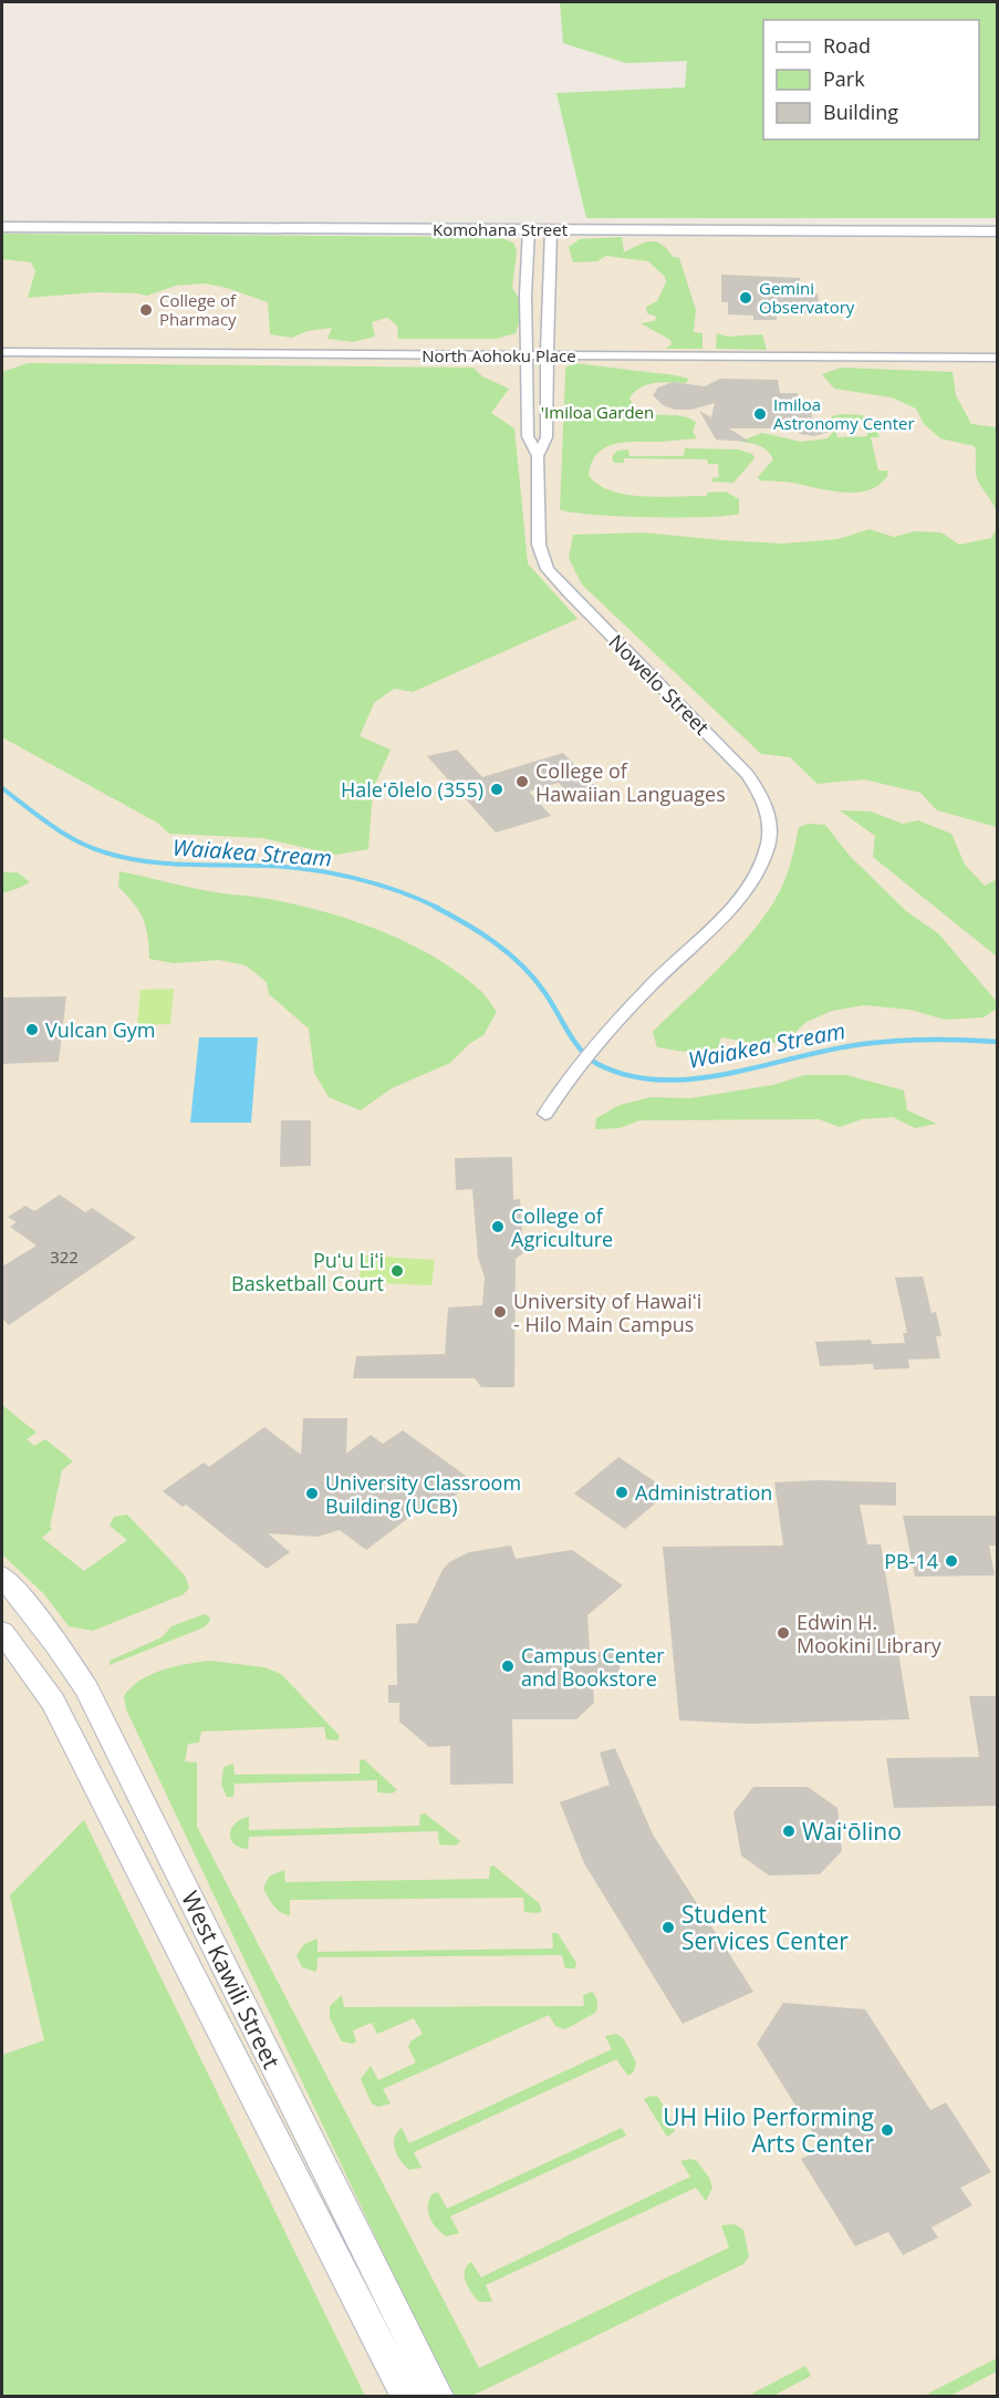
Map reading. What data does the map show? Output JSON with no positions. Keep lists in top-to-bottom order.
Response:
{
  "streets": {
    "main road": ["Komohana Street"],
    "street": ["North Aohoku Place", "Nowelo Street", "West Kawili Street"]
  },
  "crossings": [
    ["Komohana Street", "Nowelo Street"],
    ["North Aohoku Place", "Nowelo Street"]
  ],
  "water": ["Waiakea Stream"],
  "parks": ["'Imiloa Garden"],
  "places": [
    "Gemini Observatory",
    "College of Pharmacy",
    "Imiloa Astronomy Center",
    "College of Hawaiian Languages",
    "Haleʻōlelo (355)",
    "Vulcan Gym",
    "College of Agriculture",
    "Puʻu Liʻi Basketball Court",
    "University of Hawaiʻi - Hilo Main Campus",
    "Administration",
    "University Classroom Building (UCB)",
    "PB-14",
    "Edwin H. Mookini Library",
    "Campus Center and Bookstore",
    "Waiʻōlino",
    "Student Services Center",
    "UH Hilo Performing Arts Center"
  ],
  "house_numbers": ["322"],
  "legend": ["Road", "Park", "Building"]
}
